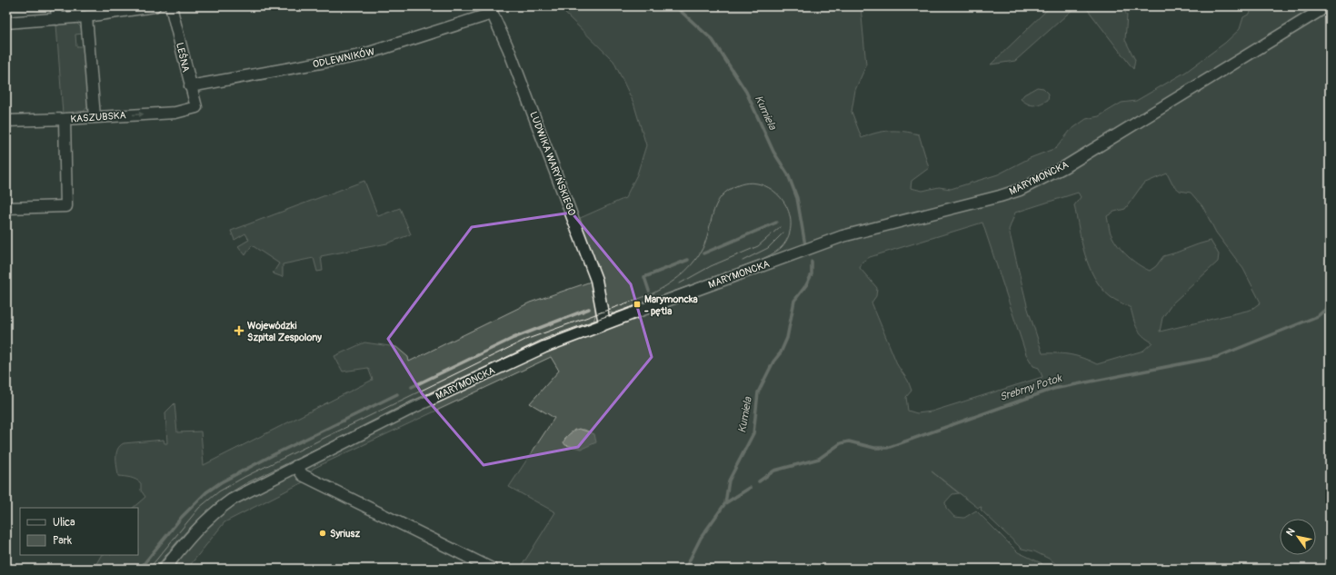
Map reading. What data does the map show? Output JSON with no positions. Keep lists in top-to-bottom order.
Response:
{
  "streets": {
    "street": [
      "LEŚNA",
      "ODLEWNIKÓW",
      "KASZUBSKA",
      "LUDWIKA WARYŃSKIEGO",
      "MARYMONCKA"
    ]
  },
  "crossings": [
    ["LEŚNA", "ODLEWNIKÓW"],
    ["LEŚNA", "KASZUBSKA"],
    ["ODLEWNIKÓW", "LUDWIKA WARYŃSKIEGO"],
    ["LUDWIKA WARYŃSKIEGO", "MARYMONCKA"]
  ],
  "one_way": ["KASZUBSKA"],
  "water": ["Kumiela", "Srebrny Potok"],
  "places": {
    "transit": ["Marymoncka - pętla"],
    "health": ["Wojewódzki Szpital Zespolony"],
    "other": ["Syriusz"]
  },
  "legend": ["Ulica", "Park"],
  "north": "top left"
}
